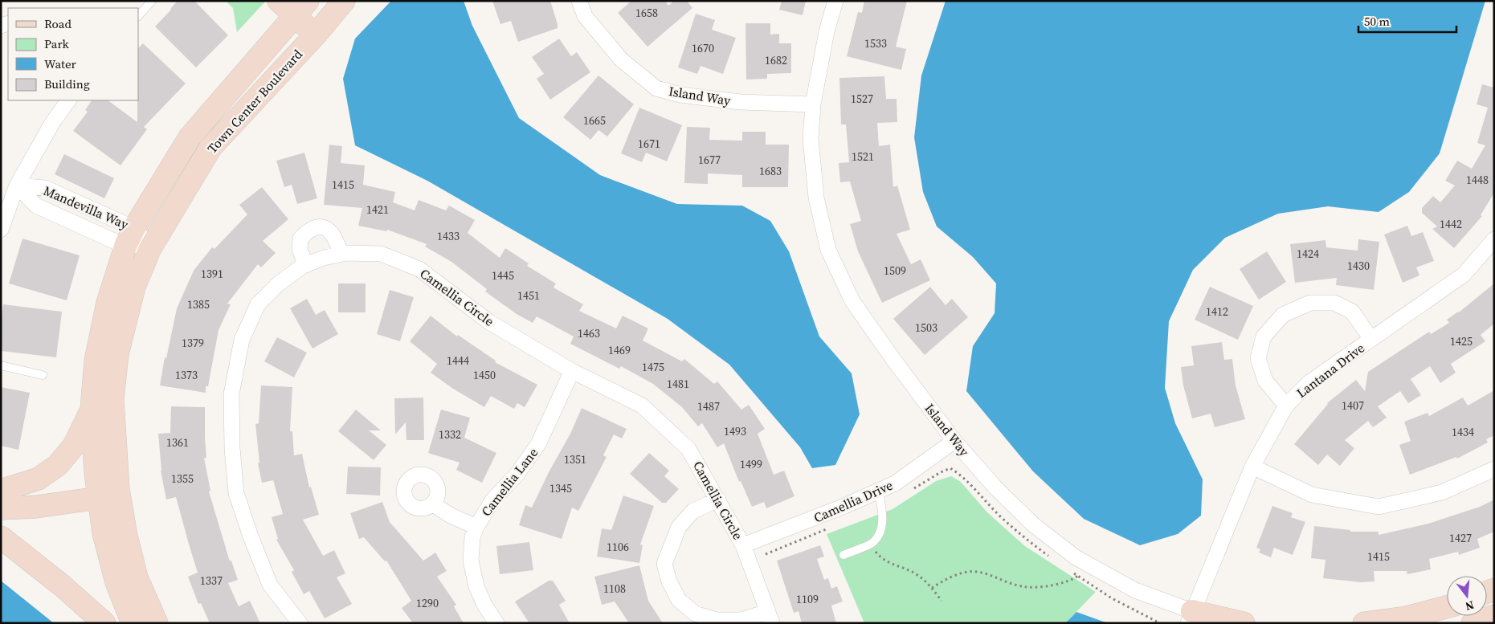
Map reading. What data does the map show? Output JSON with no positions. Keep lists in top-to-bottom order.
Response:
{
  "streets": {
    "street": [
      "Island Way",
      "Town Center Boulevard",
      "Mandevilla Way",
      "Camellia Circle",
      "Lantana Drive",
      "Camellia Lane",
      "Camellia Drive"
    ]
  },
  "crossings": [
    ["Island Way", "Lantana Drive"],
    ["Island Way", "Camellia Drive"],
    ["Town Center Boulevard", "Mandevilla Way"],
    ["Camellia Circle", "Camellia Lane"],
    ["Camellia Circle", "Camellia Drive"]
  ],
  "house_numbers": [
    "1658",
    "1533",
    "1670",
    "1682",
    "1527",
    "1665",
    "1671",
    "1521",
    "1677",
    "1683",
    "1448",
    "1415",
    "1421",
    "1442",
    "1433",
    "1424",
    "1430",
    "1509",
    "1391",
    "1445",
    "1451",
    "1385",
    "1412",
    "1503",
    "1463",
    "1425",
    "1379",
    "1469",
    "1444",
    "1475",
    "1373",
    "1450",
    "1481",
    "1407",
    "1487",
    "1493",
    "1434",
    "1332",
    "1361",
    "1351",
    "1499",
    "1355",
    "1345",
    "1427",
    "1106",
    "1415",
    "1337",
    "1108",
    "1109",
    "1290"
  ],
  "legend": [
    "Road",
    "Park",
    "Water",
    "Building"
  ],
  "scale_bar": "50 m",
  "north": "bottom"
}
